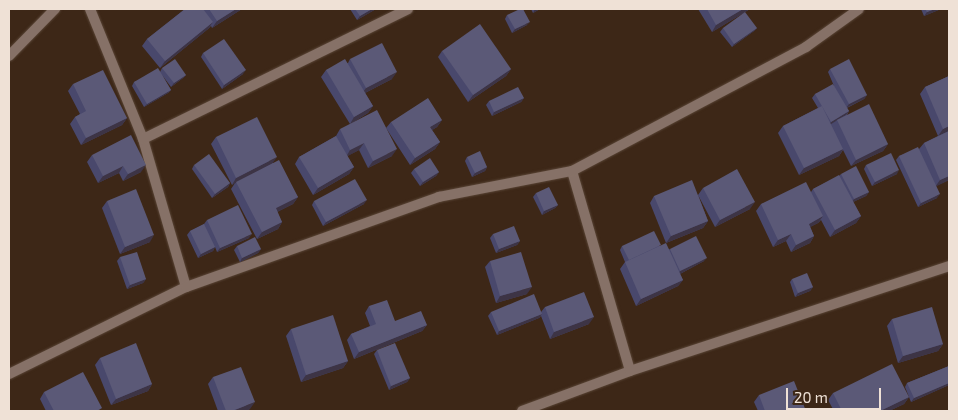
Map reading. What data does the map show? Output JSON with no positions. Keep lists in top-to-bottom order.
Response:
{
  "scale_bar": "20 m"
}
